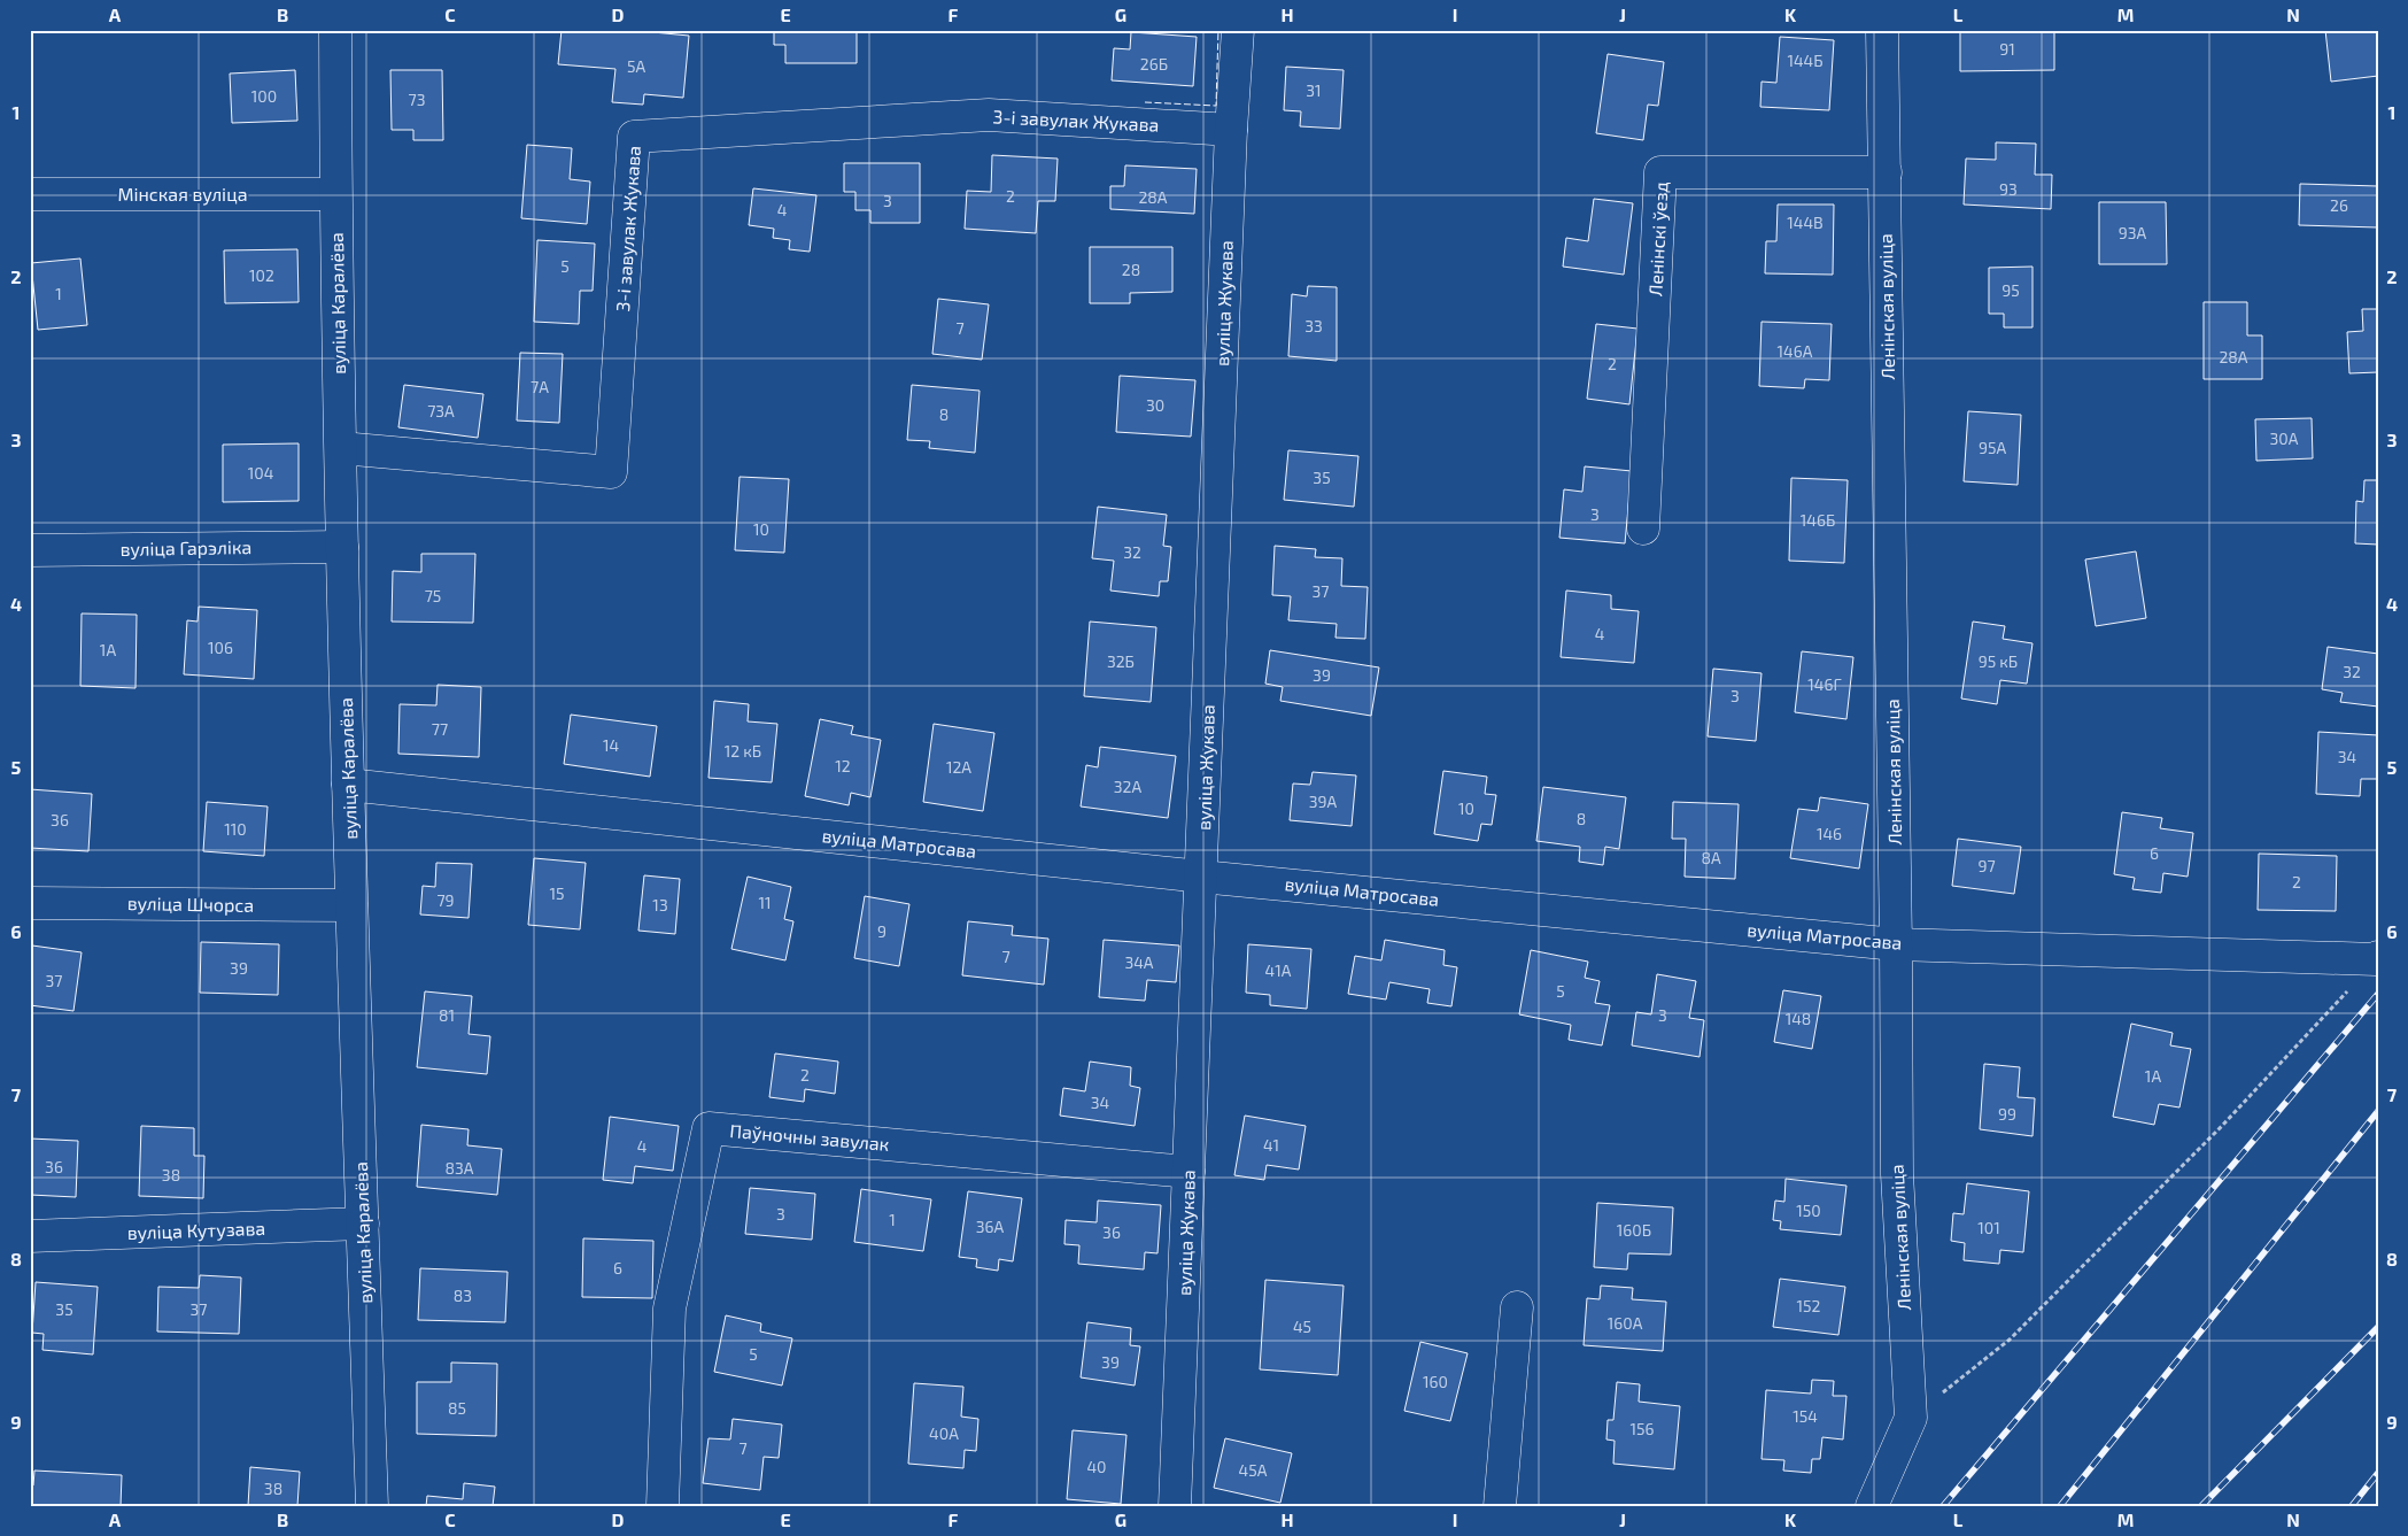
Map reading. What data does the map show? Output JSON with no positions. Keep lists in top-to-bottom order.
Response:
{
  "streets": {
    "street": [
      "3-і завулак Жукава",
      "Мінская вуліца",
      "Ленінскі ўезд",
      "вуліца Каралёва",
      "вуліца Жукава",
      "Ленінская вуліца",
      "вуліца Гарэліка",
      "вуліца Матросава",
      "вуліца Шчорса",
      "Паўночны завулак",
      "вуліца Кутузава"
    ]
  },
  "crossings": [
    ["3-і завулак Жукава", "вуліца Каралёва"],
    ["3-і завулак Жукава", "вуліца Жукава"],
    ["Мінская вуліца", "вуліца Каралёва"],
    ["Ленінскі ўезд", "Ленінская вуліца"],
    ["вуліца Каралёва", "вуліца Гарэліка"],
    ["вуліца Каралёва", "вуліца Матросава"],
    ["вуліца Каралёва", "вуліца Шчорса"],
    ["вуліца Каралёва", "вуліца Кутузава"],
    ["вуліца Жукава", "вуліца Матросава"],
    ["вуліца Жукава", "Паўночны завулак"],
    ["Ленінская вуліца", "вуліца Матросава"]
  ],
  "house_numbers": [
    "91",
    "144Б",
    "26Б",
    "5А",
    "31",
    "100",
    "73",
    "93",
    "2",
    "28А",
    "3",
    "26",
    "4",
    "144В",
    "93А",
    "5",
    "28",
    "102",
    "95",
    "1",
    "33",
    "7",
    "146А",
    "28А",
    "2",
    "7А",
    "30",
    "73А",
    "8",
    "30А",
    "95А",
    "104",
    "35",
    "3",
    "146Б",
    "10",
    "32",
    "37",
    "75",
    "4",
    "106",
    "1А",
    "32Б",
    "95 кБ",
    "32",
    "39",
    "146Г",
    "3",
    "77",
    "14",
    "12 кБ",
    "34",
    "12",
    "12А",
    "32А",
    "39А",
    "10",
    "8",
    "36",
    "110",
    "146",
    "6",
    "8А",
    "97",
    "2",
    "15",
    "79",
    "11",
    "13",
    "9",
    "7",
    "34А",
    "39",
    "41А",
    "37",
    "5",
    "81",
    "3",
    "148",
    "2",
    "1А",
    "34",
    "99",
    "41",
    "4",
    "36",
    "83А",
    "38",
    "150",
    "3",
    "1",
    "36А",
    "101",
    "160Б",
    "36",
    "6",
    "83",
    "152",
    "35",
    "37",
    "160А",
    "45",
    "5",
    "39",
    "160",
    "85",
    "154",
    "156",
    "40А",
    "7",
    "40",
    "45А",
    "38"
  ],
  "grid": {
    "columns": [
      "A",
      "B",
      "C",
      "D",
      "E",
      "F",
      "G",
      "H",
      "I",
      "J",
      "K",
      "L",
      "M",
      "N"
    ],
    "rows": [
      "1",
      "2",
      "3",
      "4",
      "5",
      "6",
      "7",
      "8",
      "9"
    ]
  }
}
